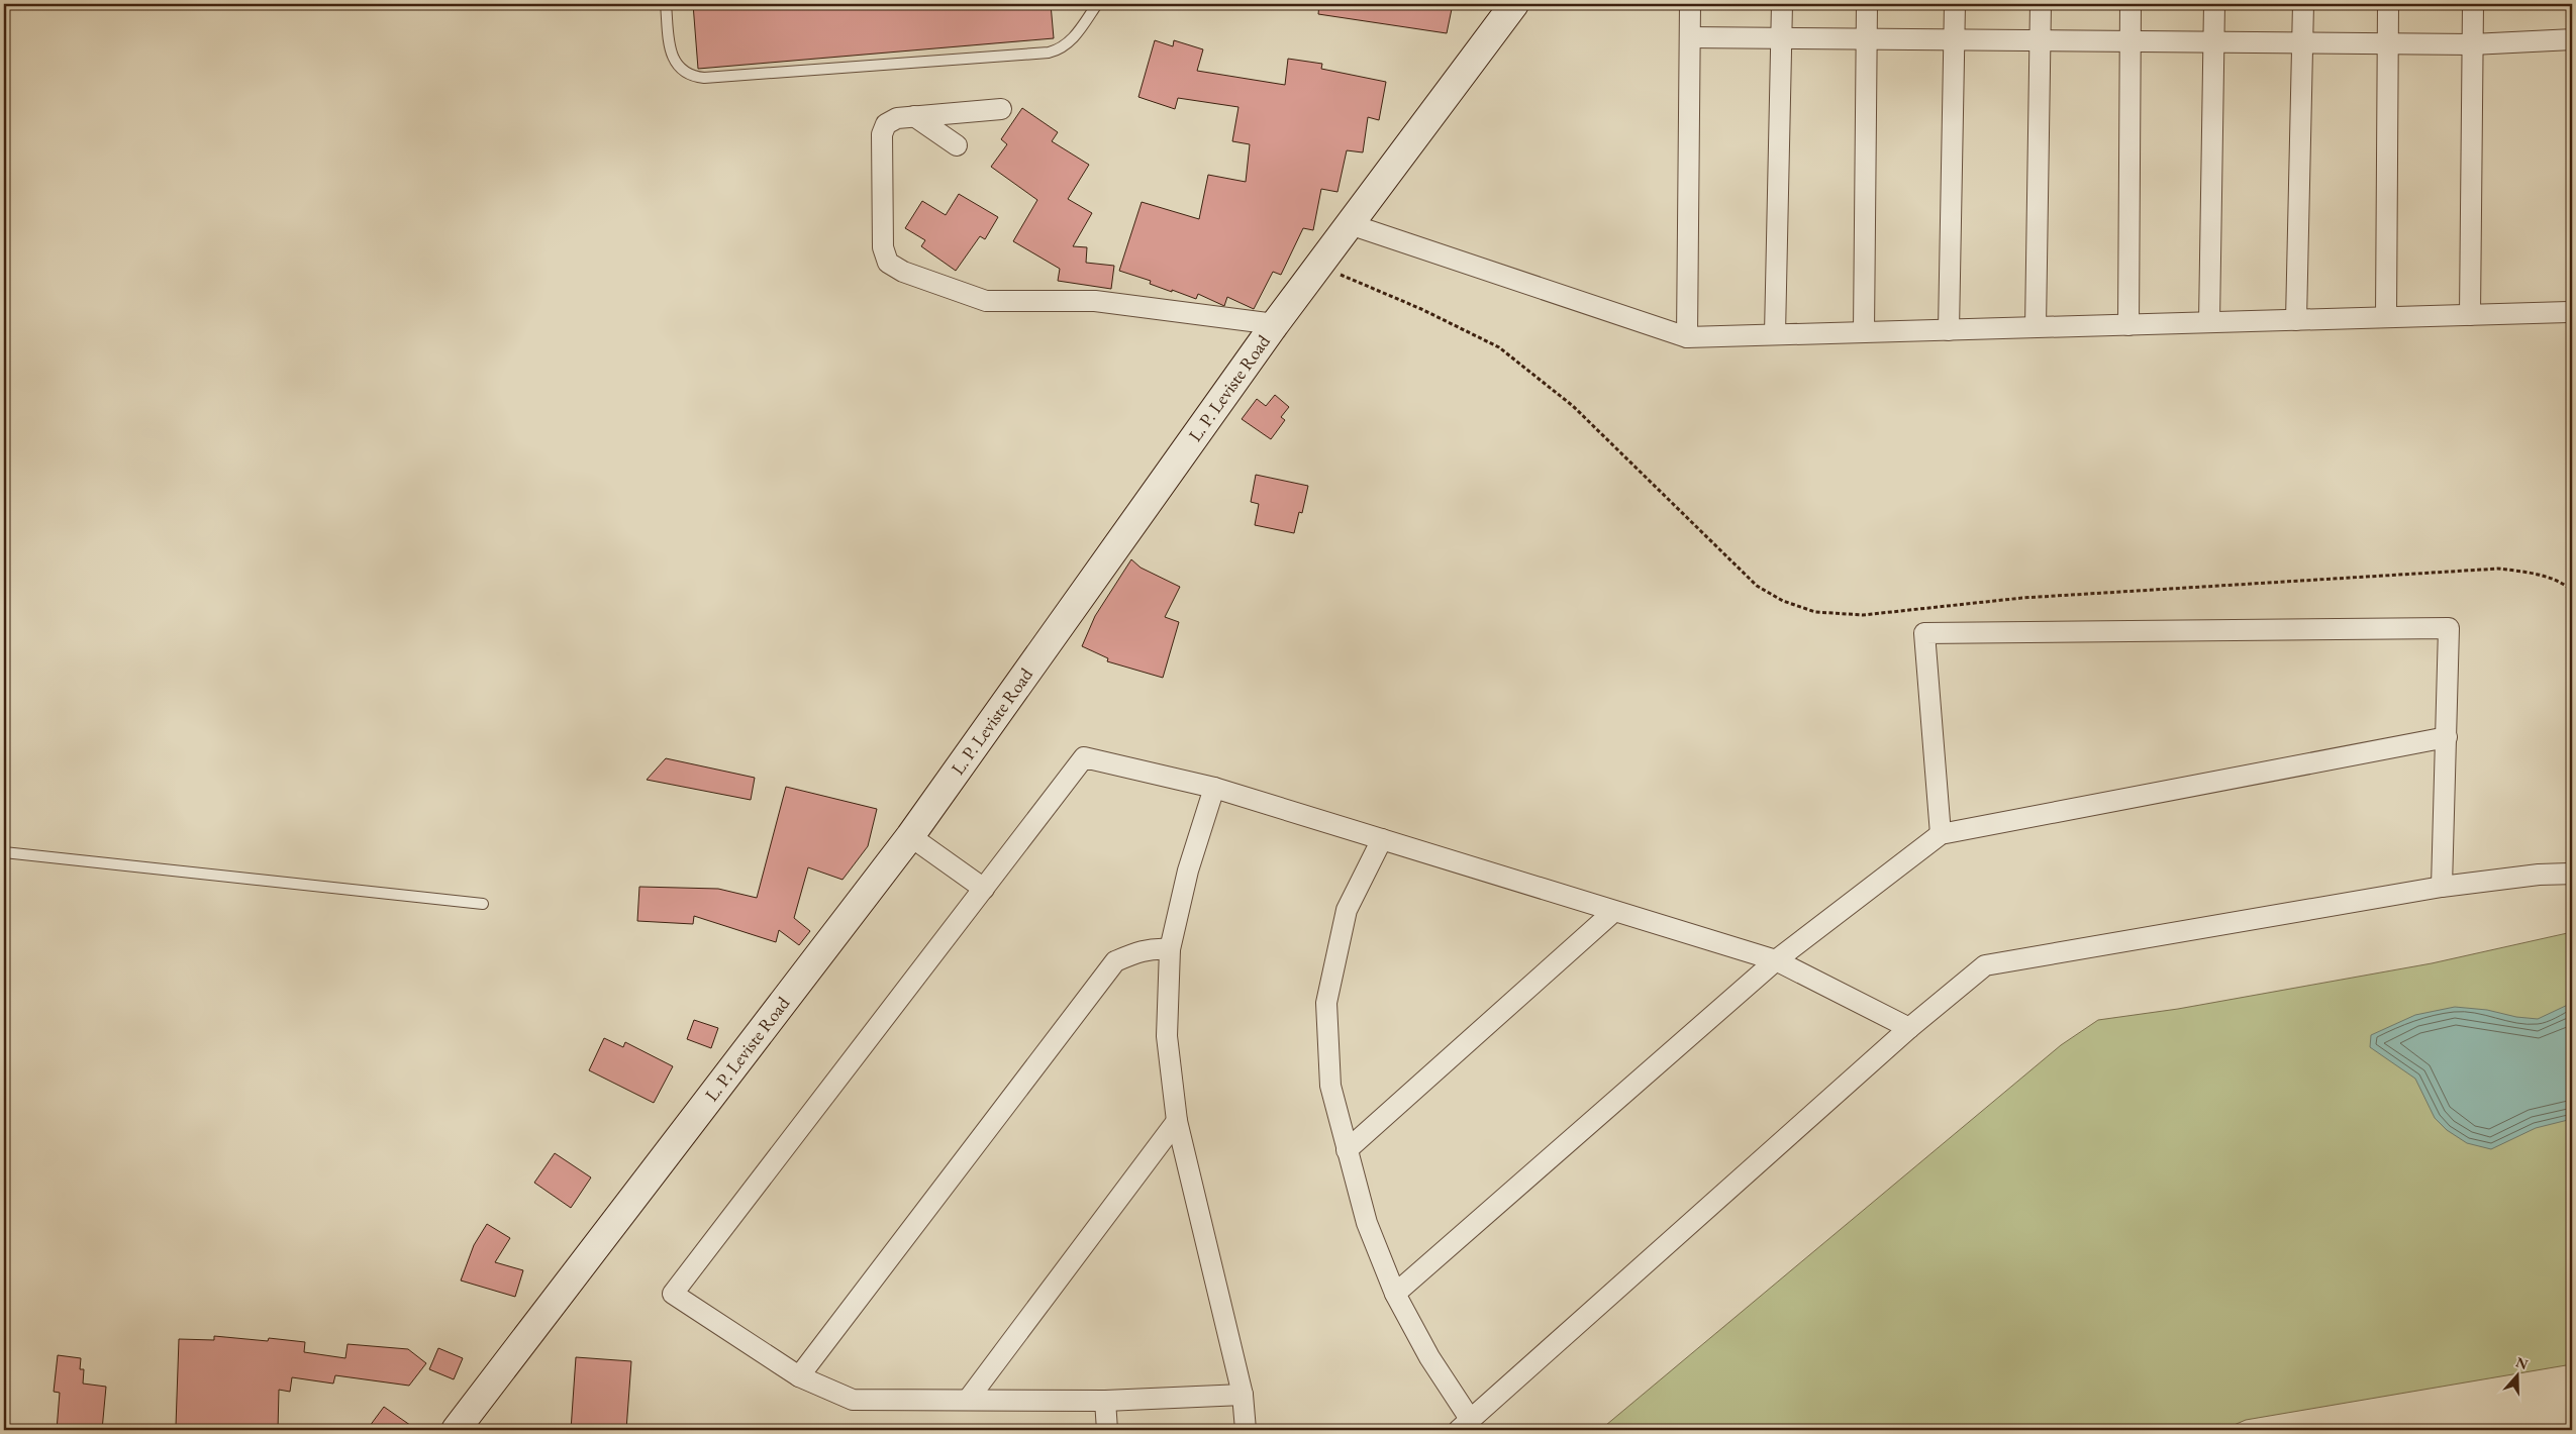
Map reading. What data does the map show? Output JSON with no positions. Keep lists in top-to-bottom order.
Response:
{
  "streets": {
    "main road": ["L. P. Leviste Road"]
  },
  "north": "top"
}
